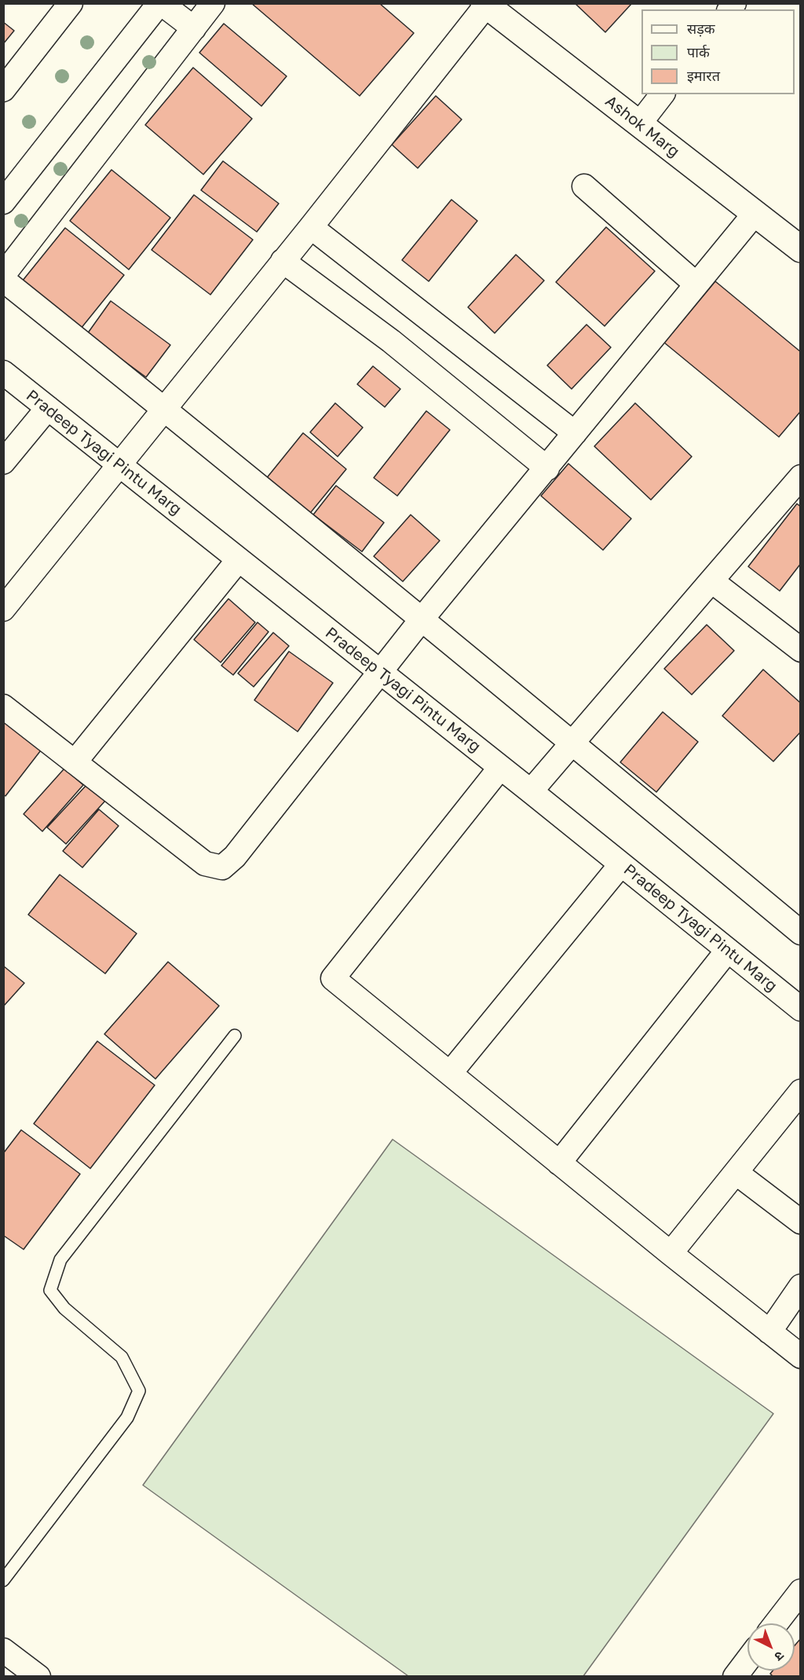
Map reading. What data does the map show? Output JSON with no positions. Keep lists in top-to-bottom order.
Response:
{
  "streets": {
    "street": ["Ashok Marg", "Pradeep Tyagi Pintu Marg"]
  },
  "legend": ["सड़क", "पार्क", "इमारत"],
  "north": "bottom right"
}
